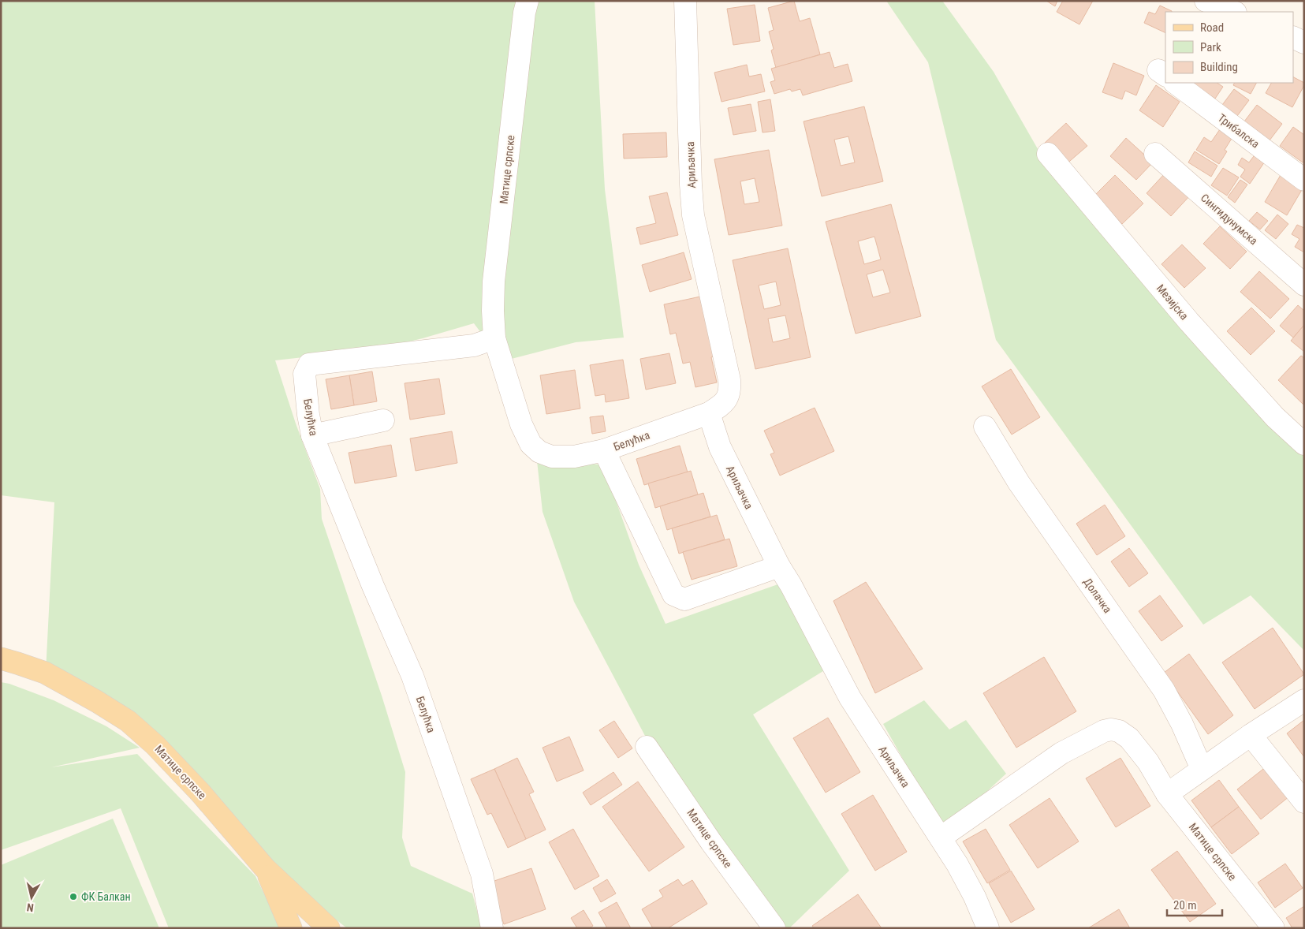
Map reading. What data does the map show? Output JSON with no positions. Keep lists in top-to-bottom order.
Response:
{
  "streets": {
    "main road": ["Матице српске"],
    "street": [
      "Трибалска",
      "Ариљачка",
      "Сингидунумска",
      "Мезијска",
      "Белућка",
      "Долачка"
    ]
  },
  "crossings": [
    ["Ариљачка", "Белућка"],
    ["Матице српске", "Белућка"]
  ],
  "places": ["ФК Балкан"],
  "legend": ["Road", "Park", "Building"],
  "scale_bar": "20 m",
  "north": "bottom"
}
